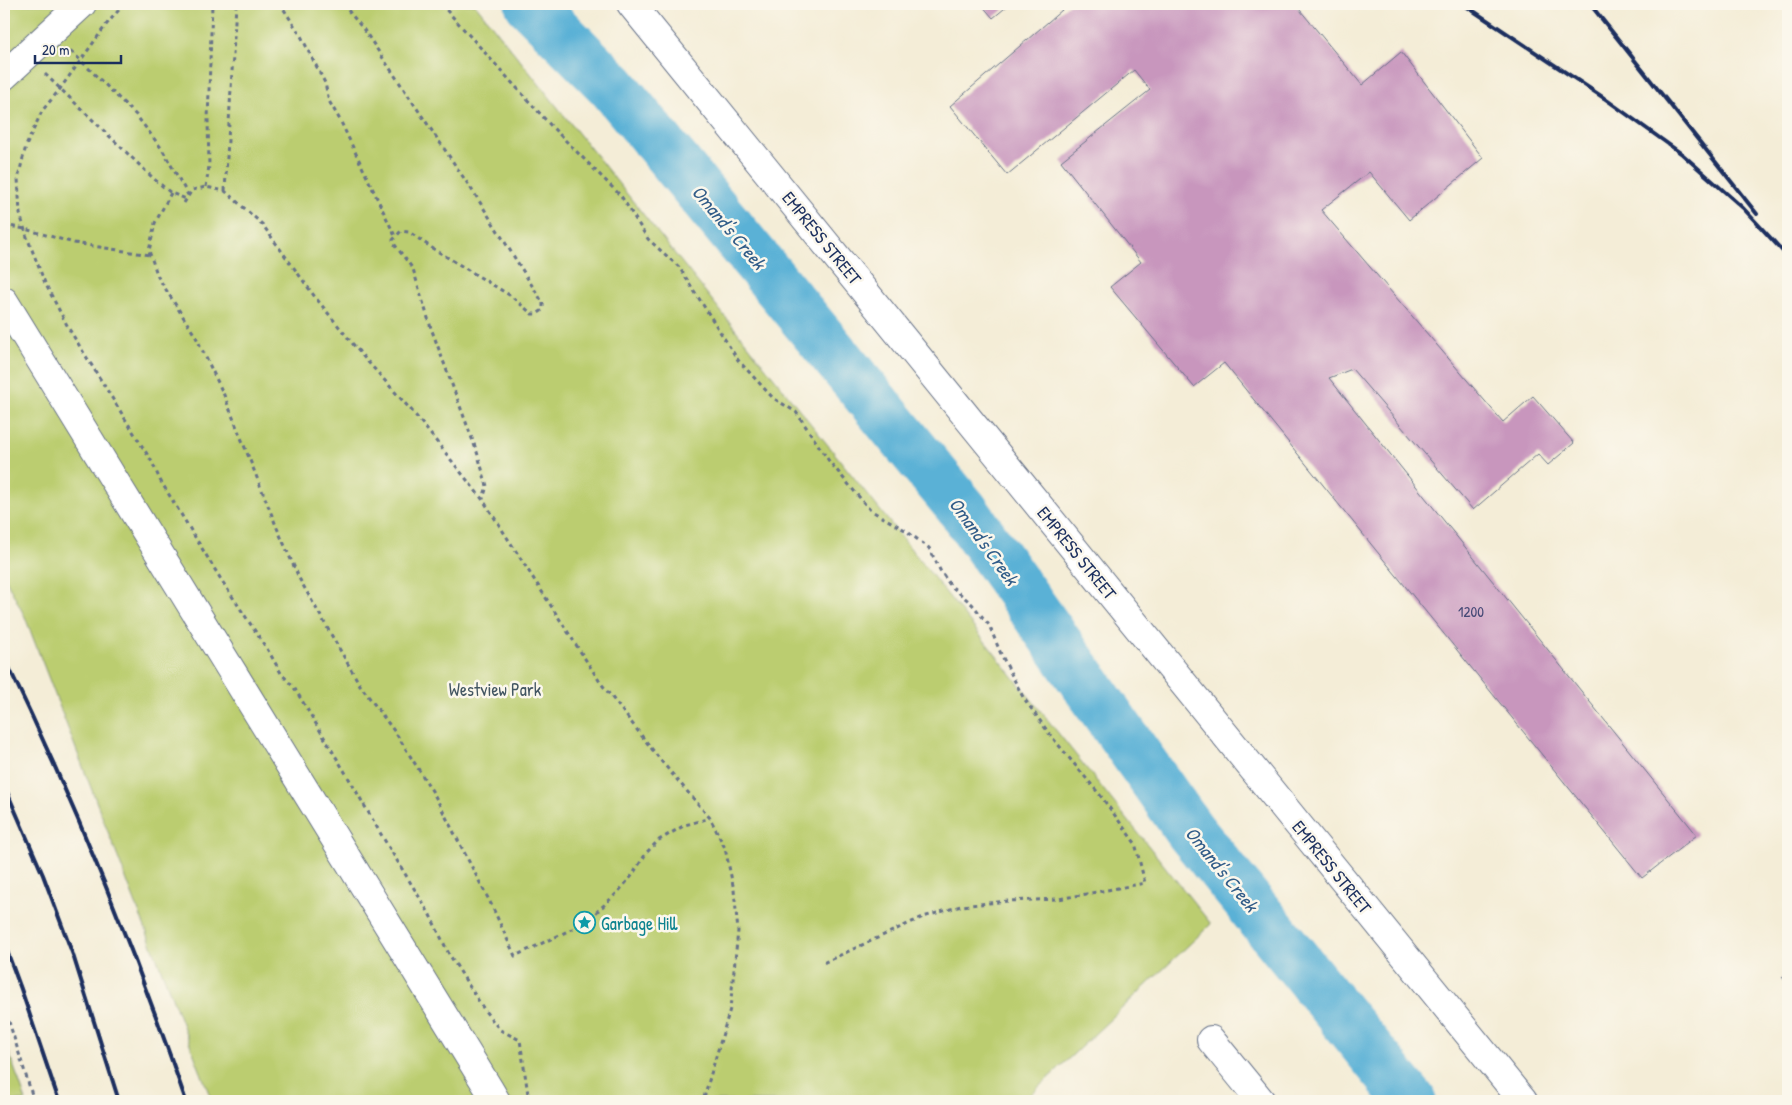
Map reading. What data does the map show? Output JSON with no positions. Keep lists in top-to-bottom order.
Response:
{
  "streets": {
    "street": ["EMPRESS STREET"]
  },
  "water": ["Omand's Creek"],
  "parks": ["Westview Park"],
  "places": {
    "place": ["Garbage Hill"]
  },
  "house_numbers": ["1200"],
  "scale_bar": "20 m"
}
